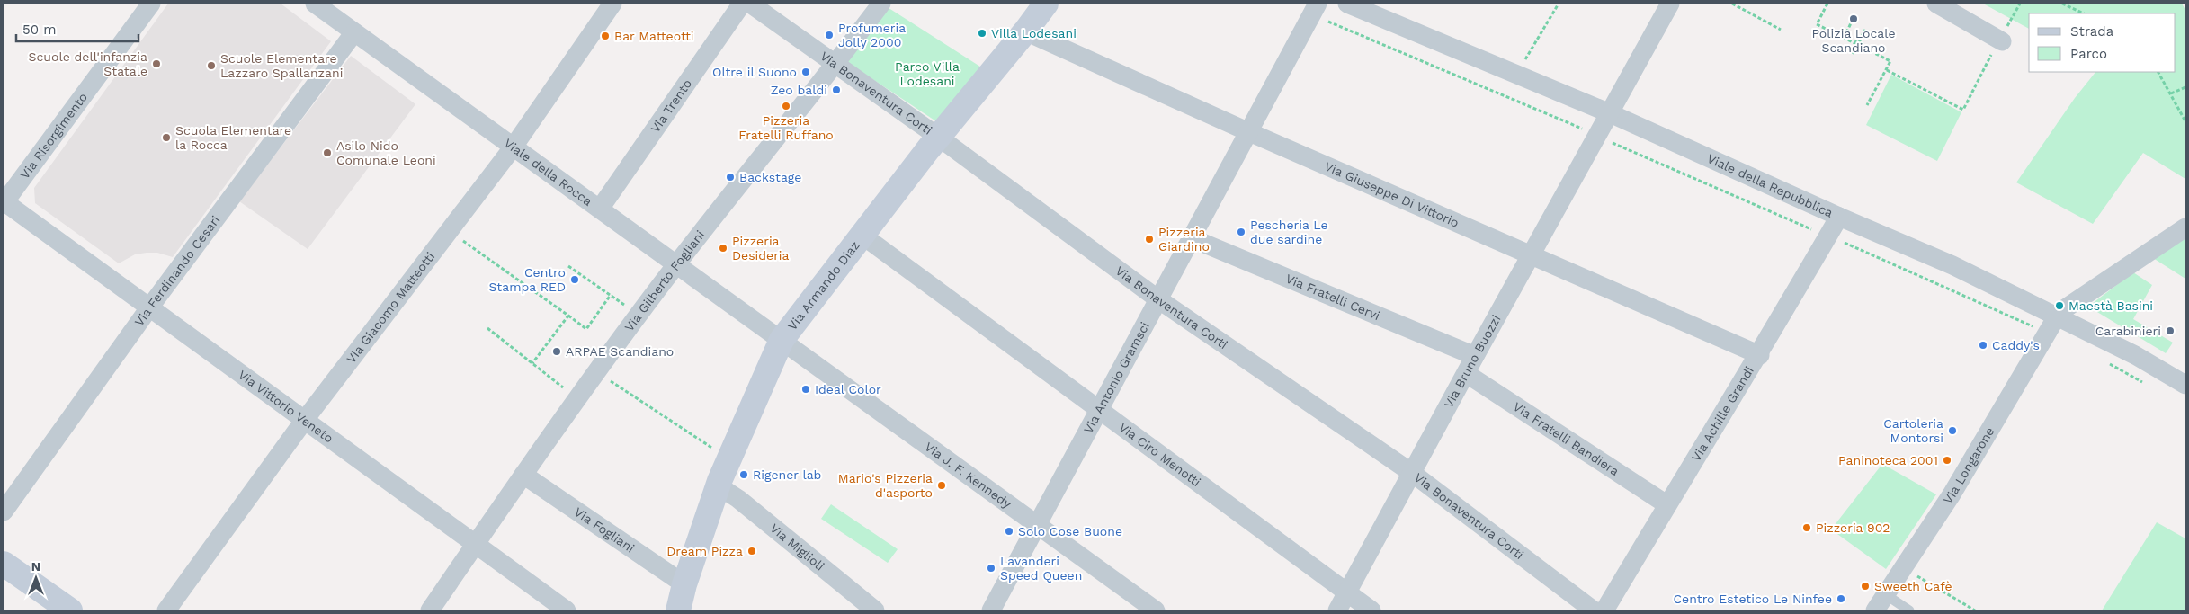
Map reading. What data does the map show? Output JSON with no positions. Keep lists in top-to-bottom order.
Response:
{
  "streets": {
    "street": [
      "Via Bonaventura Corti",
      "Via Trento",
      "Via Risorgimento",
      "Viale della Rocca",
      "Viale della Repubblica",
      "Via Giuseppe Di Vittorio",
      "Via Ferdinando Cesari",
      "Via Gilberto Fogliani",
      "Via Armando Diaz",
      "Via Fratelli Cervi",
      "Via Giacomo Matteotti",
      "Via Bruno Buozzi",
      "Via Antonio Gramsci",
      "Via Vittorio Veneto",
      "Via Achille Grandi",
      "Via Fratelli Bandiera",
      "Via Ciro Menotti",
      "Via Longarone",
      "Via J. F. Kennedy",
      "Via Fogliani",
      "Via Miglioli"
    ]
  },
  "crossings": [
    ["Via Bonaventura Corti", "Via Gilberto Fogliani"],
    ["Via Bonaventura Corti", "Via Armando Diaz"],
    ["Via Bonaventura Corti", "Via Bruno Buozzi"],
    ["Via Bonaventura Corti", "Via Antonio Gramsci"],
    ["Via Trento", "Viale della Rocca"],
    ["Via Risorgimento", "Via Vittorio Veneto"],
    ["Viale della Rocca", "Via Ferdinando Cesari"],
    ["Viale della Rocca", "Via Gilberto Fogliani"],
    ["Viale della Rocca", "Via Armando Diaz"],
    ["Viale della Rocca", "Via Giacomo Matteotti"],
    ["Viale della Rocca", "Via J. F. Kennedy"],
    ["Viale della Repubblica", "Via Bruno Buozzi"],
    ["Viale della Repubblica", "Via Achille Grandi"],
    ["Viale della Repubblica", "Via Longarone"],
    ["Via Giuseppe Di Vittorio", "Via Armando Diaz"],
    ["Via Giuseppe Di Vittorio", "Via Bruno Buozzi"],
    ["Via Giuseppe Di Vittorio", "Via Antonio Gramsci"],
    ["Via Giuseppe Di Vittorio", "Via Achille Grandi"],
    ["Via Ferdinando Cesari", "Via Vittorio Veneto"],
    ["Via Gilberto Fogliani", "Via Vittorio Veneto"],
    ["Via Gilberto Fogliani", "Via Fogliani"],
    ["Via Armando Diaz", "Via Ciro Menotti"],
    ["Via Armando Diaz", "Via J. F. Kennedy"],
    ["Via Armando Diaz", "Via Fogliani"],
    ["Via Armando Diaz", "Via Miglioli"],
    ["Via Fratelli Cervi", "Via Bruno Buozzi"],
    ["Via Fratelli Cervi", "Via Antonio Gramsci"],
    ["Via Giacomo Matteotti", "Via Vittorio Veneto"],
    ["Via Bruno Buozzi", "Via Fratelli Bandiera"],
    ["Via Bruno Buozzi", "Via Ciro Menotti"],
    ["Via Antonio Gramsci", "Via Ciro Menotti"],
    ["Via Antonio Gramsci", "Via J. F. Kennedy"],
    ["Via Achille Grandi", "Via Fratelli Bandiera"]
  ],
  "parks": ["Parco Villa Lodesani"],
  "places": [
    "Polizia Locale Scandiano",
    "Villa Lodesani",
    "Profumeria Jolly 2000",
    "Bar Matteotti",
    "Scuole dell'infanzia Statale",
    "Scuole Elementare Lazzaro Spallanzani",
    "Oltre il Suono",
    "Zeo baldi",
    "Pizzeria Fratelli Ruffano",
    "Scuola Elementare la Rocca",
    "Asilo Nido Comunale Leoni",
    "Backstage",
    "Pescheria Le due sardine",
    "Pizzeria Giardino",
    "Pizzeria Desideria",
    "Centro Stampa RED",
    "Maestà Basini",
    "Carabinieri",
    "Caddy's",
    "ARPAE Scandiano",
    "Ideal Color",
    "Cartoleria Montorsi",
    "Paninoteca 2001",
    "Rigener lab",
    "Mario's Pizzeria d'asporto",
    "Pizzeria 902",
    "Solo Cose Buone",
    "Dream Pizza",
    "Lavanderi Speed Queen",
    "Sweeth Cafè",
    "Centro Estetico Le Ninfee"
  ],
  "legend": ["Strada", "Parco"],
  "scale_bar": "50 m",
  "north": "top"
}
